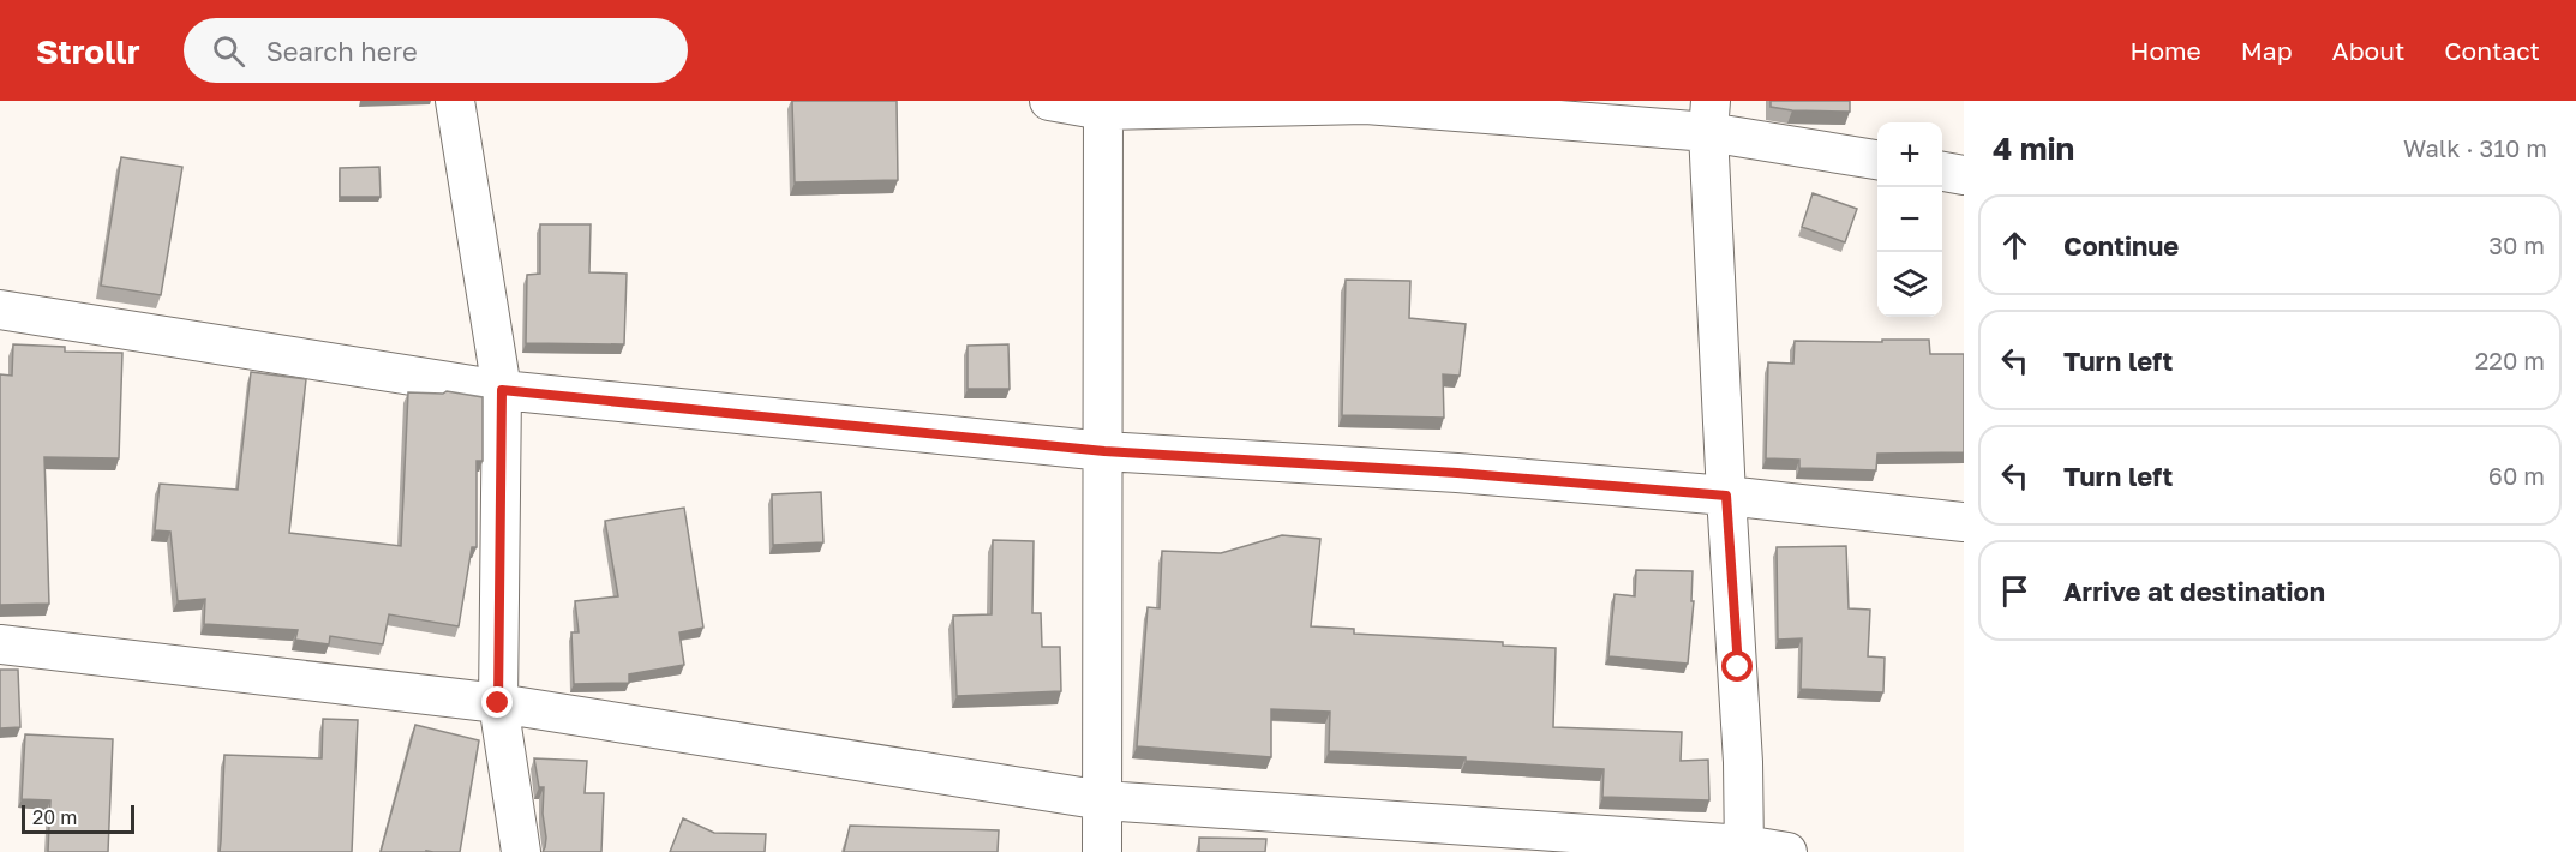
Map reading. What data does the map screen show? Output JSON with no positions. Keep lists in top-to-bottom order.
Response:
{
  "scale_bar": "20 m",
  "page": {
    "header": "Strollr",
    "search": "Search here",
    "nav": [
      "Home",
      "Map",
      "About",
      "Contact"
    ],
    "heading": ["4 min", "Walk · 310 m"],
    "map_buttons": ["+", "−"],
    "list": [
      ["Continue", "30 m"],
      ["Turn left", "220 m"],
      ["Turn left", "60 m"],
      "Arrive at destination"
    ],
    "scale": "20 m"
  }
}
